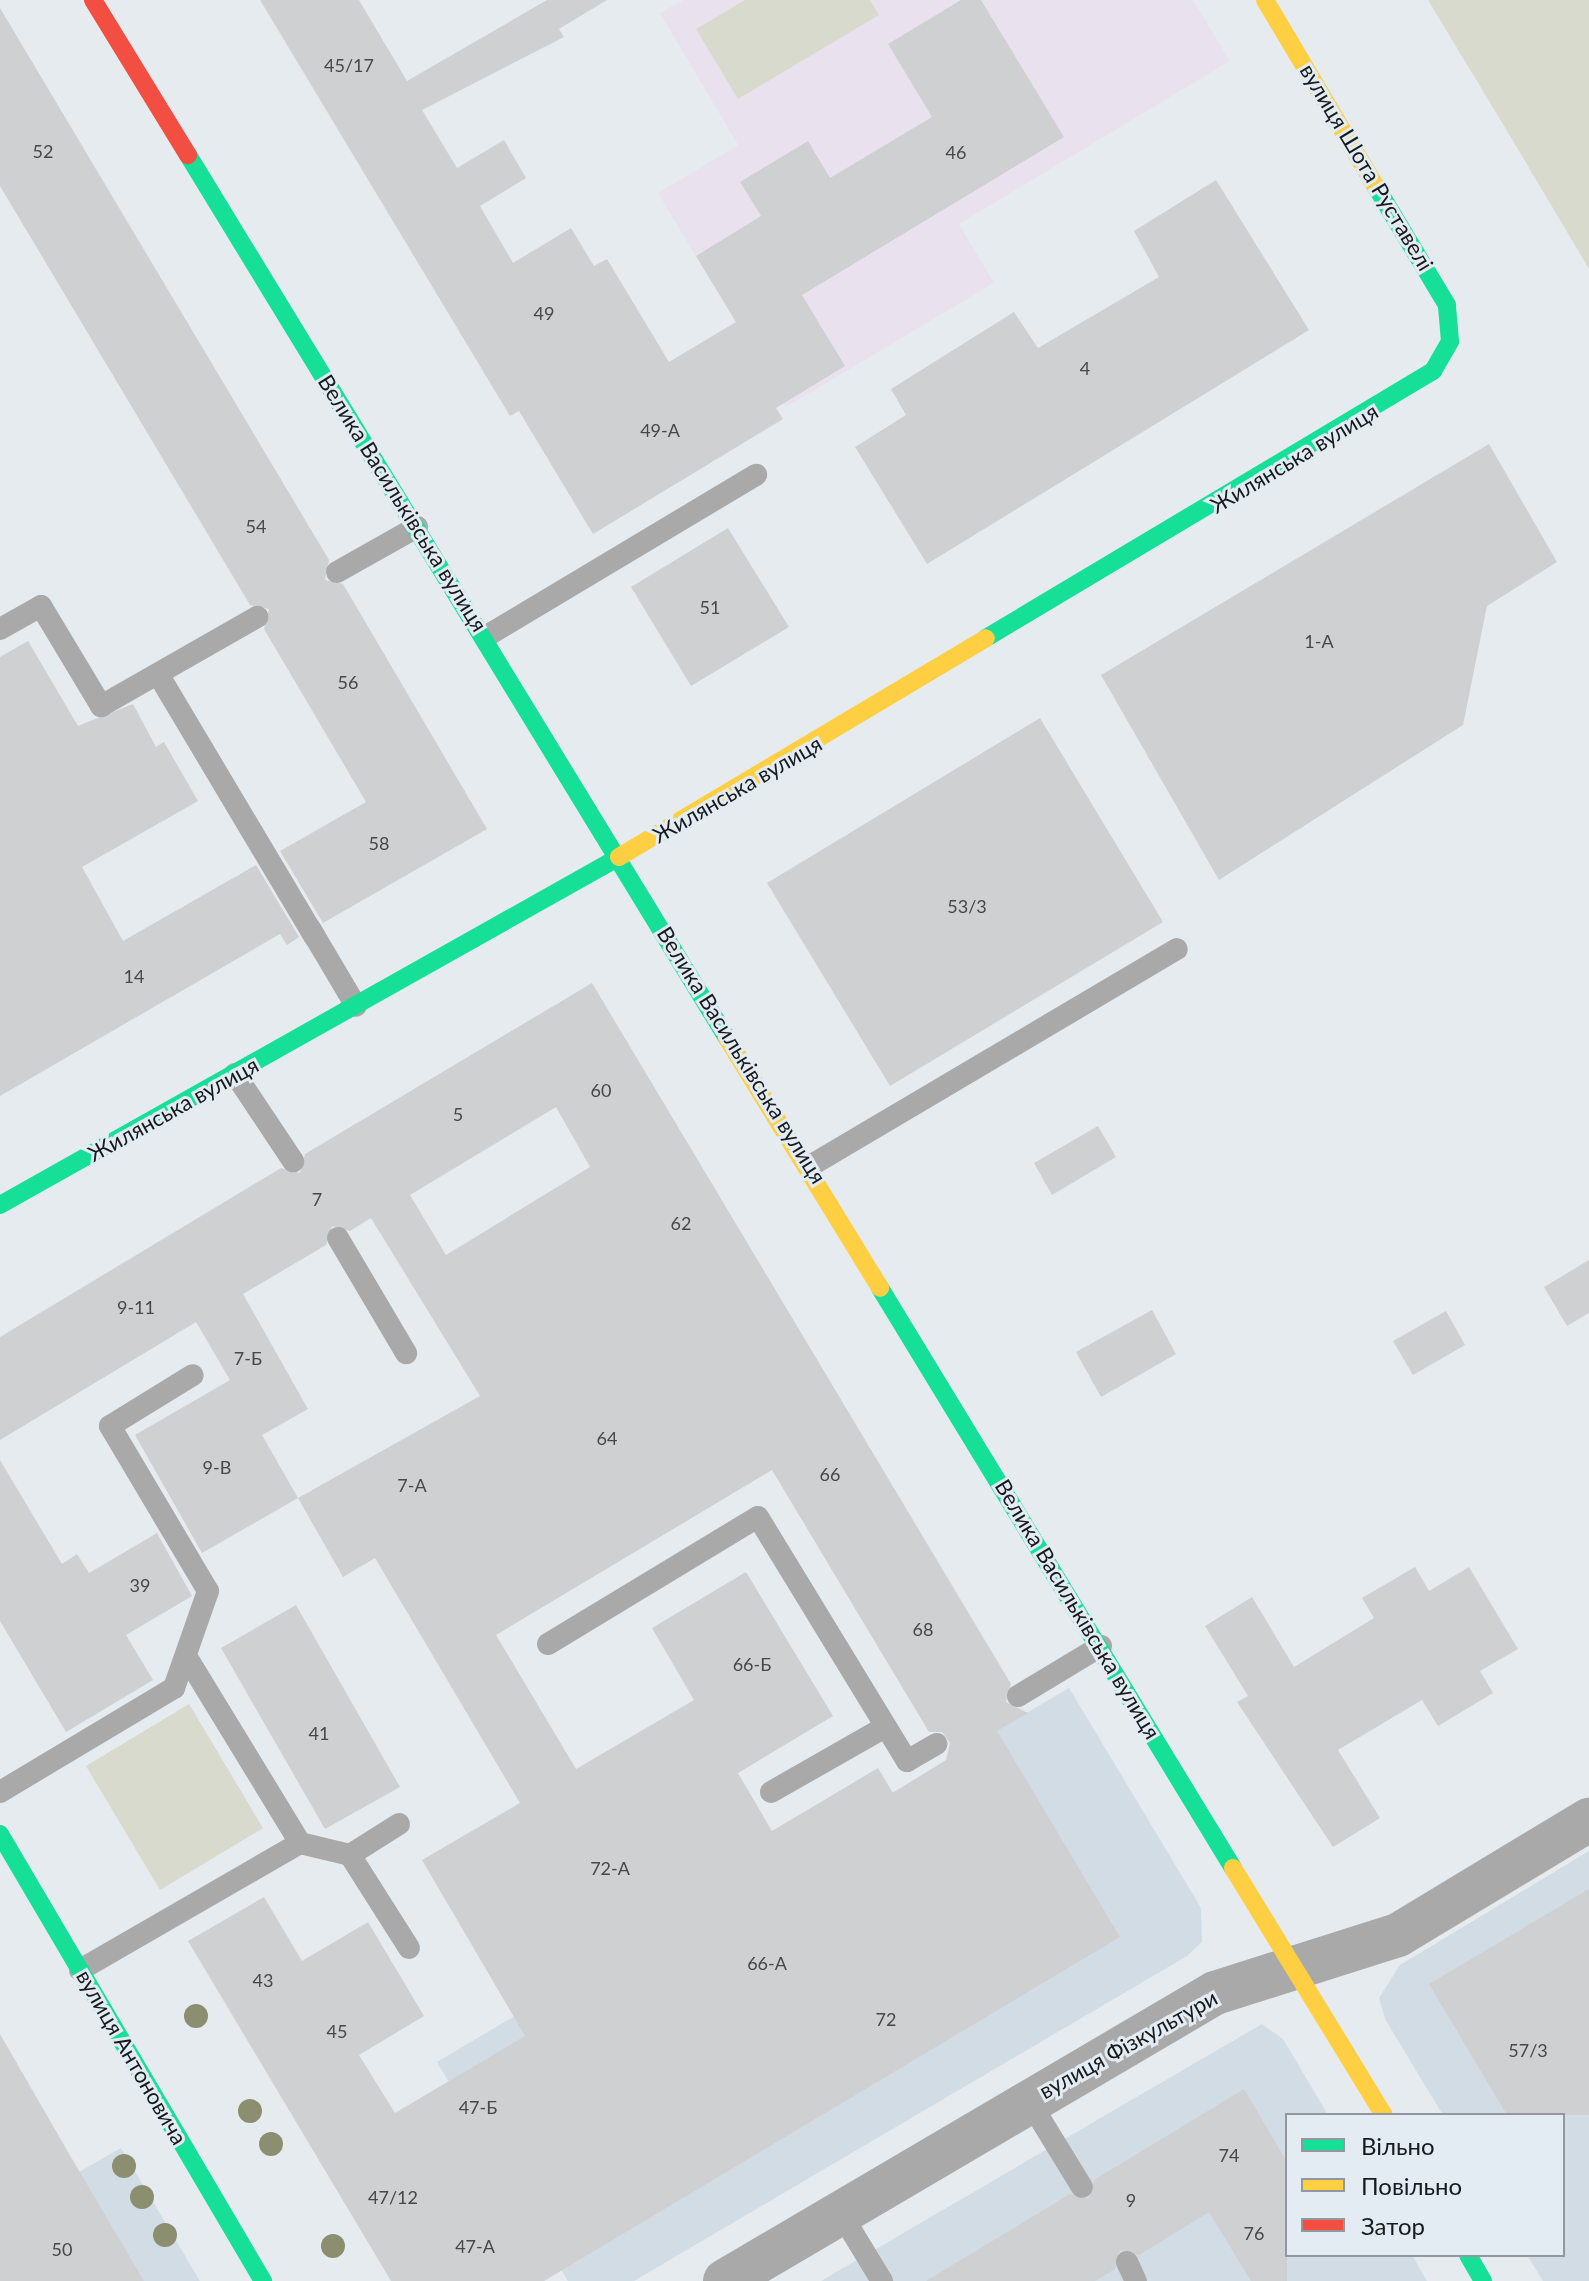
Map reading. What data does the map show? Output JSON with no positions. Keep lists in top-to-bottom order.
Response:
{
  "streets": {
    "main road": [
      "вулиця Шота Руставелі",
      "Жилянська вулиця",
      "Велика Васильківська вулиця",
      "вулиця Антоновича"
    ],
    "street": ["вулиця Фізкультури"]
  },
  "crossings": [
    ["вулиця Шота Руставелі", "Жилянська вулиця"],
    ["Жилянська вулиця", "Велика Васильківська вулиця"],
    ["Велика Васильківська вулиця", "вулиця Фізкультури"]
  ],
  "house_numbers": [
    "45/17",
    "52",
    "46",
    "49",
    "4",
    "49-А",
    "54",
    "51",
    "1-А",
    "56",
    "58",
    "53/3",
    "14",
    "60",
    "5",
    "7",
    "62",
    "9-11",
    "7-Б",
    "64",
    "9-В",
    "66",
    "7-А",
    "39",
    "68",
    "66-Б",
    "41",
    "72-А",
    "66-А",
    "43",
    "72",
    "45",
    "57/3",
    "47-Б",
    "74",
    "47/12",
    "9",
    "76",
    "47-А",
    "50"
  ],
  "legend": ["Вільно", "Повільно", "Затор"]
}
